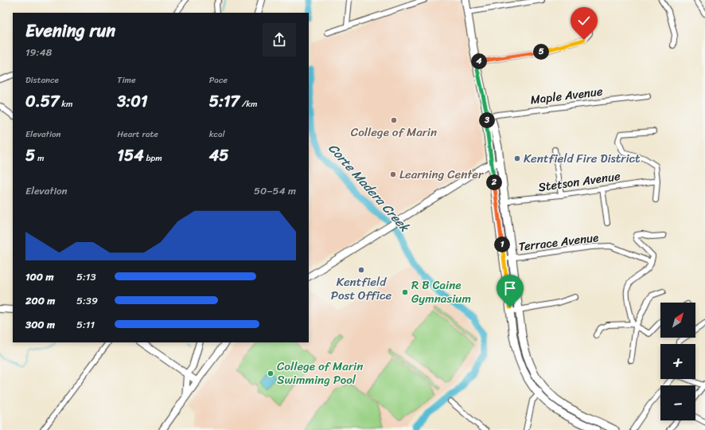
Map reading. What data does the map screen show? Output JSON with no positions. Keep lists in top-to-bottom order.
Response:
{
  "streets": {
    "street": ["Maple Avenue", "Stetson Avenue", "Terrace Avenue"]
  },
  "water": ["Corte Madera Creek"],
  "places": [
    "College of Marin",
    "Kentfield Fire District",
    "Learning Center",
    "Kentfield Post Office",
    "R B Caine Gymnasium",
    "College of Marin Swimming Pool"
  ],
  "north": "top right",
  "page": {
    "heading": ["Evening run", "19:48"],
    "pins": [
      "5",
      "4",
      "3",
      "2",
      "1"
    ],
    "stats": [
      ["Distance", "0.57 km"],
      ["Time", "3:01"],
      ["Pace", "5:17 /km"],
      ["Elevation", "5 m"],
      ["Heart rate", "154 bpm"],
      ["kcal", "45"]
    ],
    "chart": ["Elevation", "50–54 m"],
    "list": [
      {
        "name": "100 m",
        "note": "5:13"
      },
      {
        "name": "200 m",
        "note": "5:39"
      },
      {
        "name": "300 m",
        "note": "5:11"
      }
    ],
    "map_buttons": ["+", "−"]
  }
}
